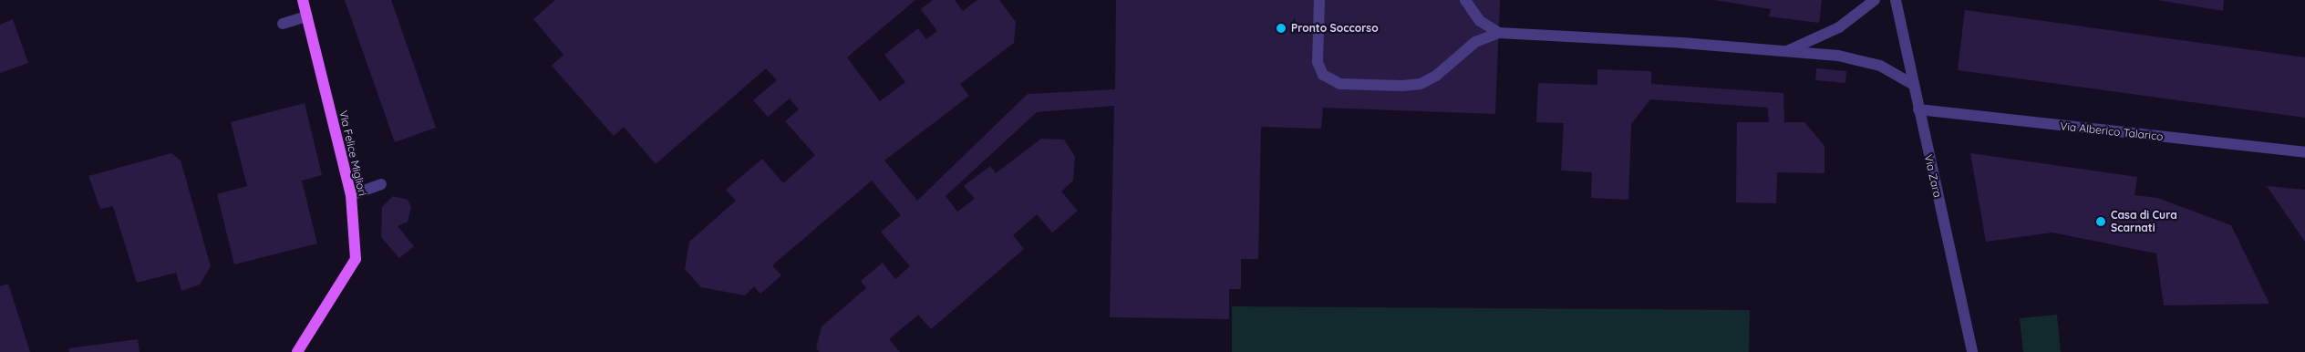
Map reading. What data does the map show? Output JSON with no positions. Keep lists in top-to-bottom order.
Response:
{
  "streets": {
    "main road": ["Via Felice Migliori"],
    "street": ["Via Alberico Talarico", "Via Zara"]
  },
  "crossings": [
    ["Via Alberico Talarico", "Via Zara"]
  ],
  "places": ["Pronto Soccorso", "Casa di Cura Scarnati"]
}
